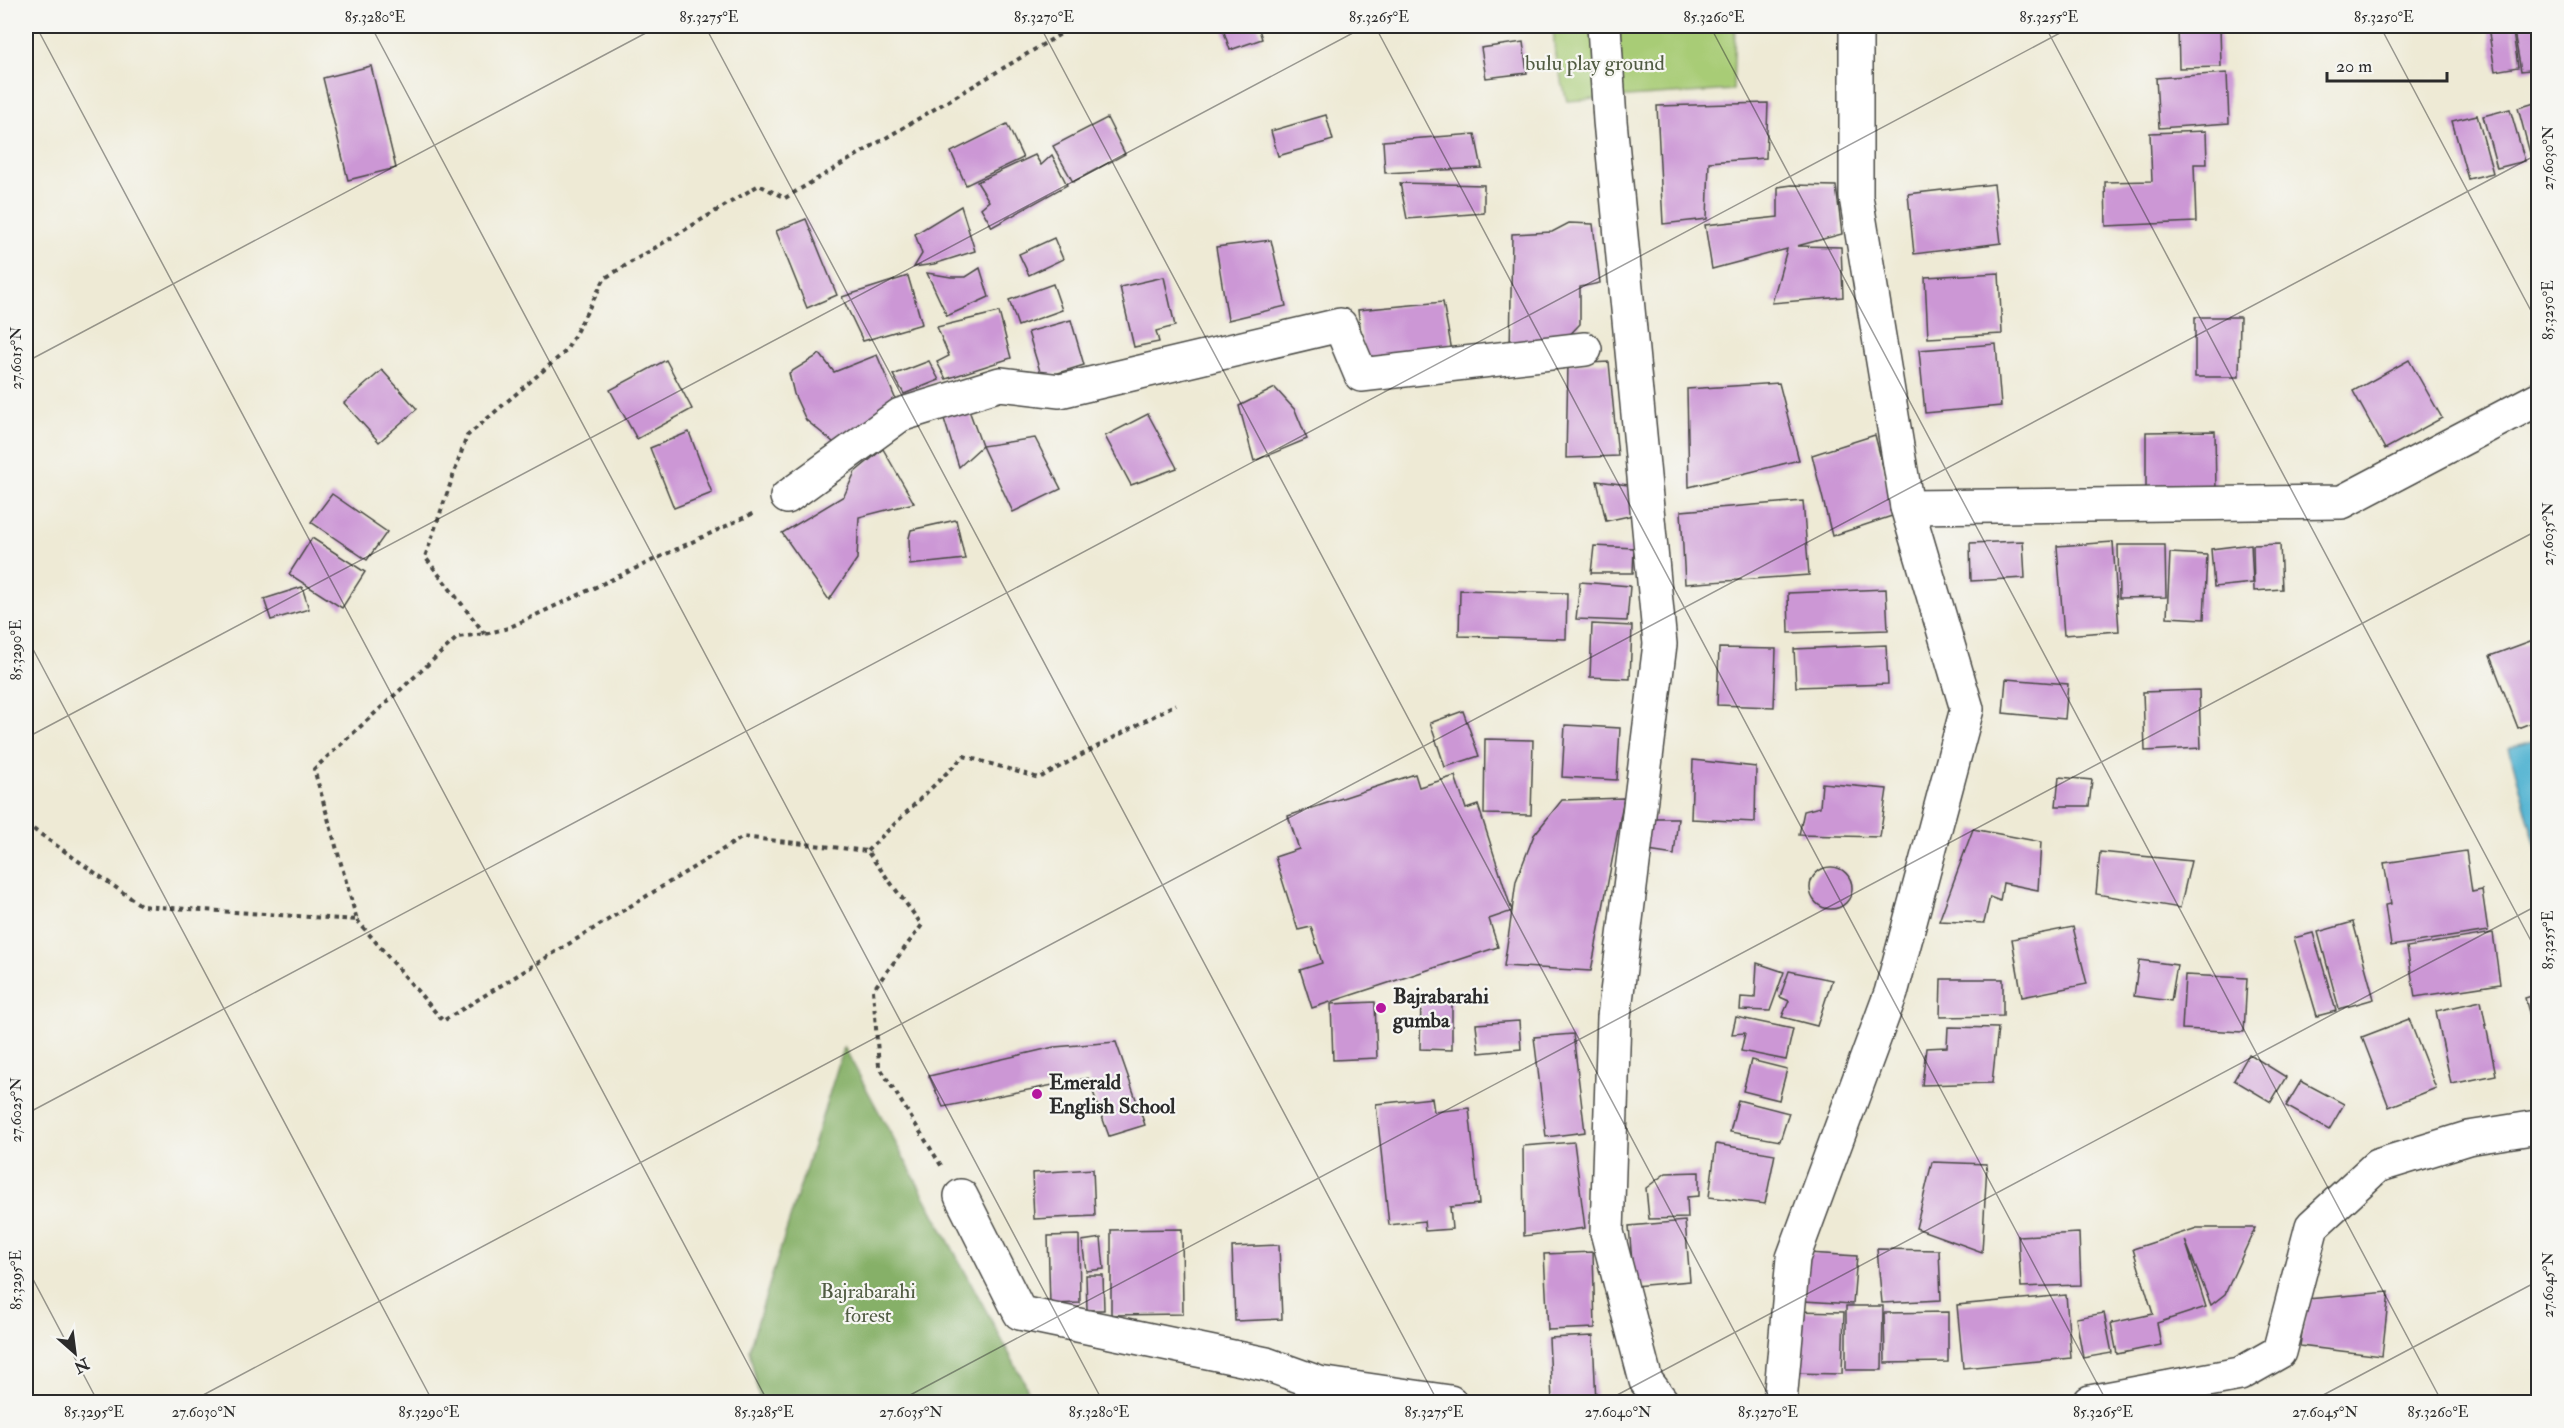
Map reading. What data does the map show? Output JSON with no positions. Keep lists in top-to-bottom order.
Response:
{
  "parks": ["bulu play ground", "Bajrabarahi forest"],
  "places": ["Bajrabarahi gumba", "Emerald English School"],
  "scale_bar": "20 m",
  "north": "bottom right",
  "coordinates": [
    "85.3280°E",
    "85.3275°E",
    "85.3270°E",
    "85.3265°E",
    "85.3260°E",
    "85.3255°E",
    "85.3250°E",
    "27.6030°N",
    "27.6015°N",
    "27.6035°N",
    "85.3290°E",
    "27.6025°N",
    "85.3295°E",
    "27.6045°N",
    "85.3285°E",
    "27.6040°N"
  ]
}
